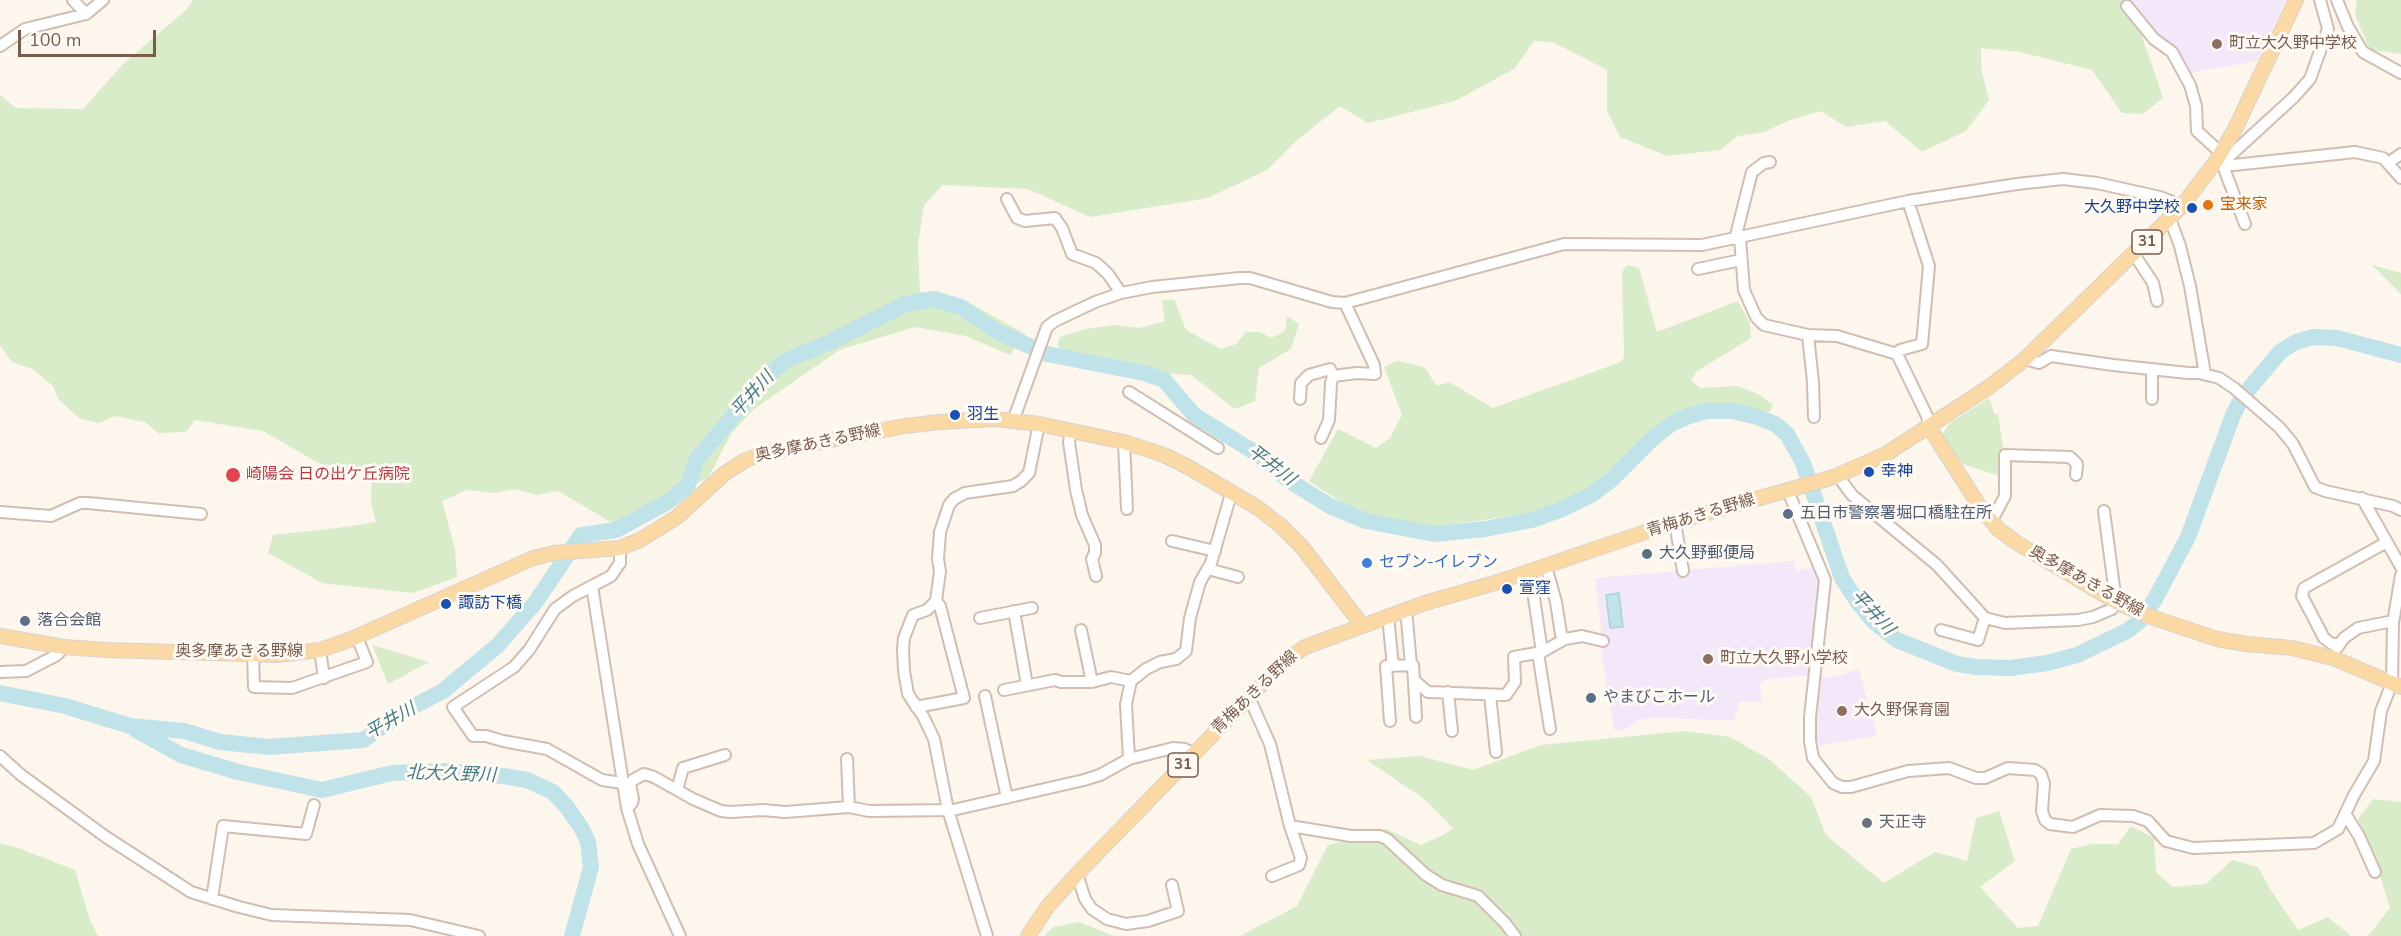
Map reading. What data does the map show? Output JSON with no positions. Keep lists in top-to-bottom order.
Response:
{
  "streets": {
    "main road": ["31", "奥多摩あきる野線", "青梅あきる野線"]
  },
  "crossings": [
    ["奥多摩あきる野線", "青梅あきる野線"]
  ],
  "water": ["平井川", "北大久野川"],
  "places": [
    "町立大久野中学校",
    "宝来家",
    "大久野中学校",
    "羽生",
    "幸神",
    "崎陽会 日の出ケ丘病院",
    "五日市警察署堀口橋駐在所",
    "大久野郵便局",
    "セブン-イレブン",
    "萱窪",
    "諏訪下橋",
    "落合会館",
    "町立大久野小学校",
    "やまびこホール",
    "大久野保育園",
    "天正寺"
  ],
  "scale_bar": "100 m"
}
